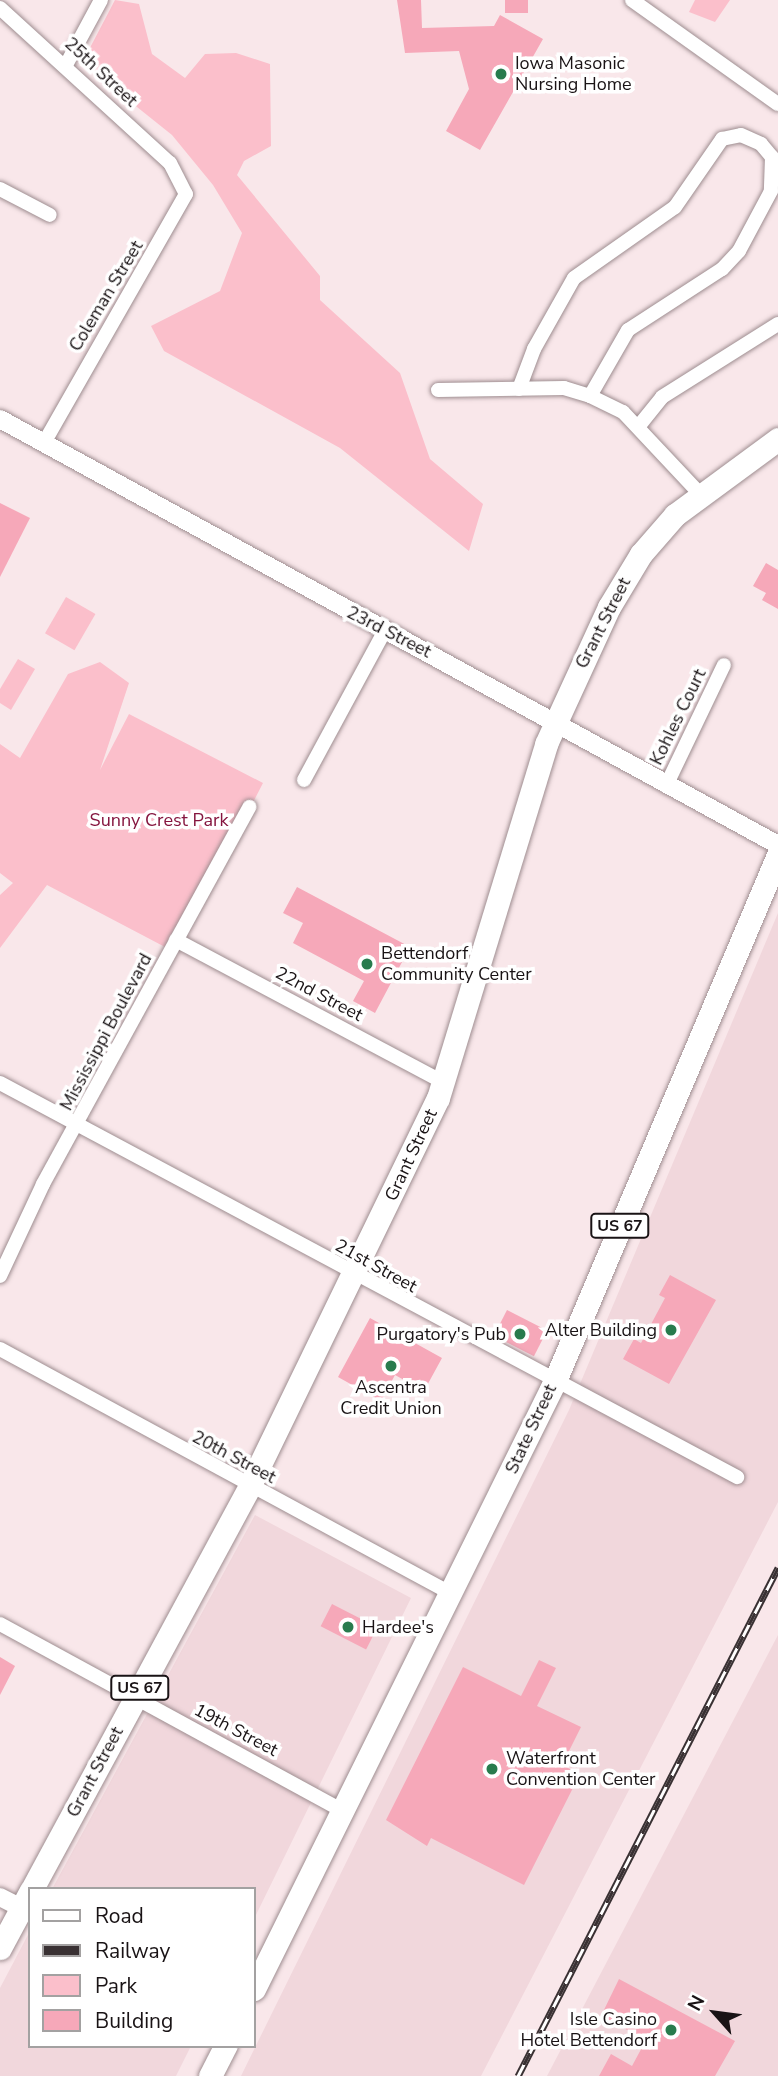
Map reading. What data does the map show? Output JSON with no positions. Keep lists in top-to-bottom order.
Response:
{
  "streets": {
    "main road": ["Grant Street", "US 67", "State Street"],
    "street": [
      "25th Street",
      "Coleman Street",
      "23rd Street",
      "Kohles Court",
      "22nd Street",
      "Mississippi Boulevard",
      "21st Street",
      "20th Street",
      "19th Street"
    ]
  },
  "crossings": [
    ["25th Street", "Coleman Street"],
    ["Coleman Street", "23rd Street"],
    ["Grant Street", "23rd Street"],
    ["Grant Street", "22nd Street"],
    ["Grant Street", "21st Street"],
    ["Grant Street", "20th Street"],
    ["Grant Street", "19th Street"],
    ["23rd Street", "Kohles Court"],
    ["22nd Street", "Mississippi Boulevard"],
    ["Mississippi Boulevard", "21st Street"],
    ["21st Street", "State Street"],
    ["State Street", "20th Street"],
    ["State Street", "19th Street"]
  ],
  "parks": ["Sunny Crest Park"],
  "places": [
    "Iowa Masonic Nursing Home",
    "Bettendorf Community Center",
    "Alter Building",
    "Purgatory's Pub",
    "Ascentra Credit Union",
    "Hardee's",
    "Waterfront Convention Center",
    "Isle Casino Hotel Bettendorf"
  ],
  "legend": [
    "Road",
    "Railway",
    "Park",
    "Building"
  ],
  "north": "top left"
}
